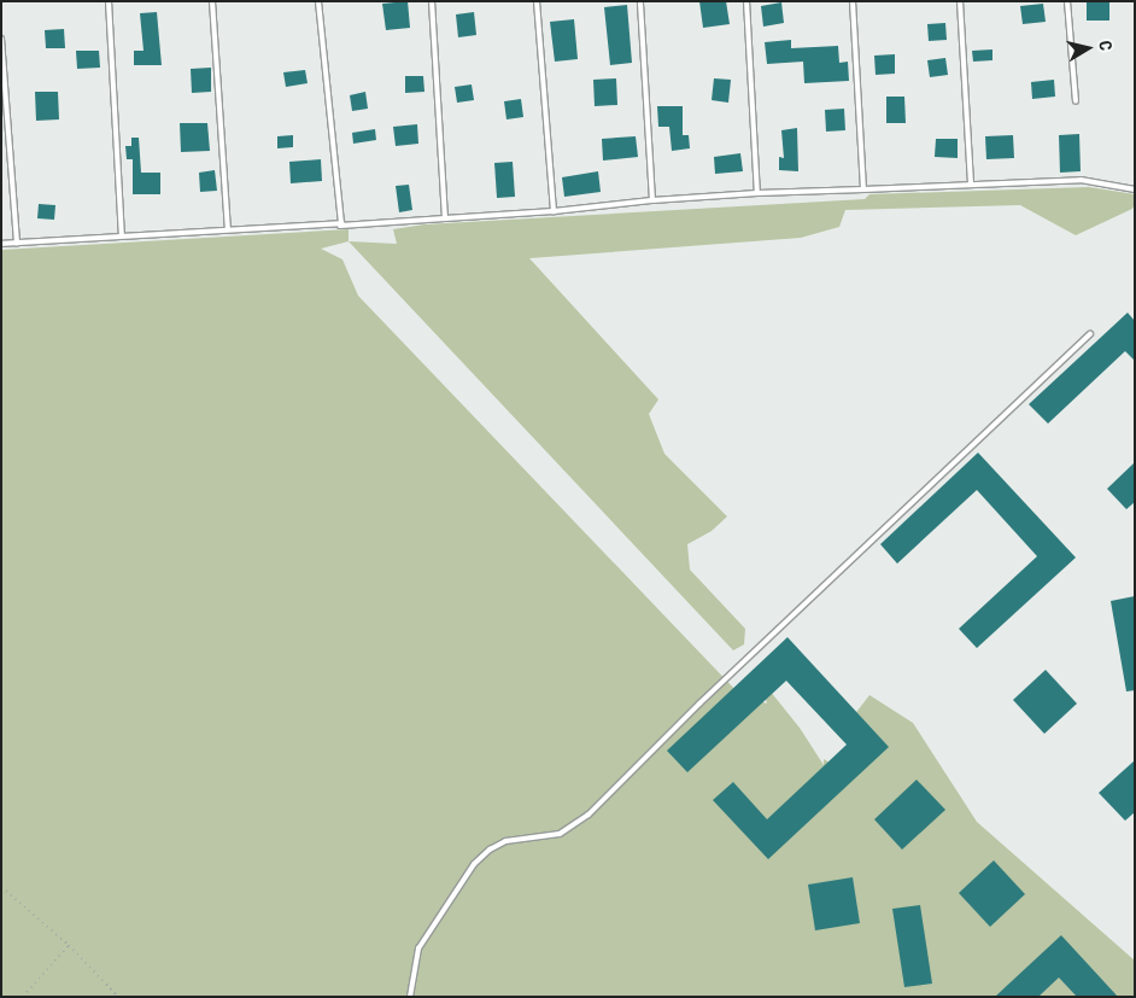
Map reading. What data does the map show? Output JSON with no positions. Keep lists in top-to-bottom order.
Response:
{
  "north": "right"
}
